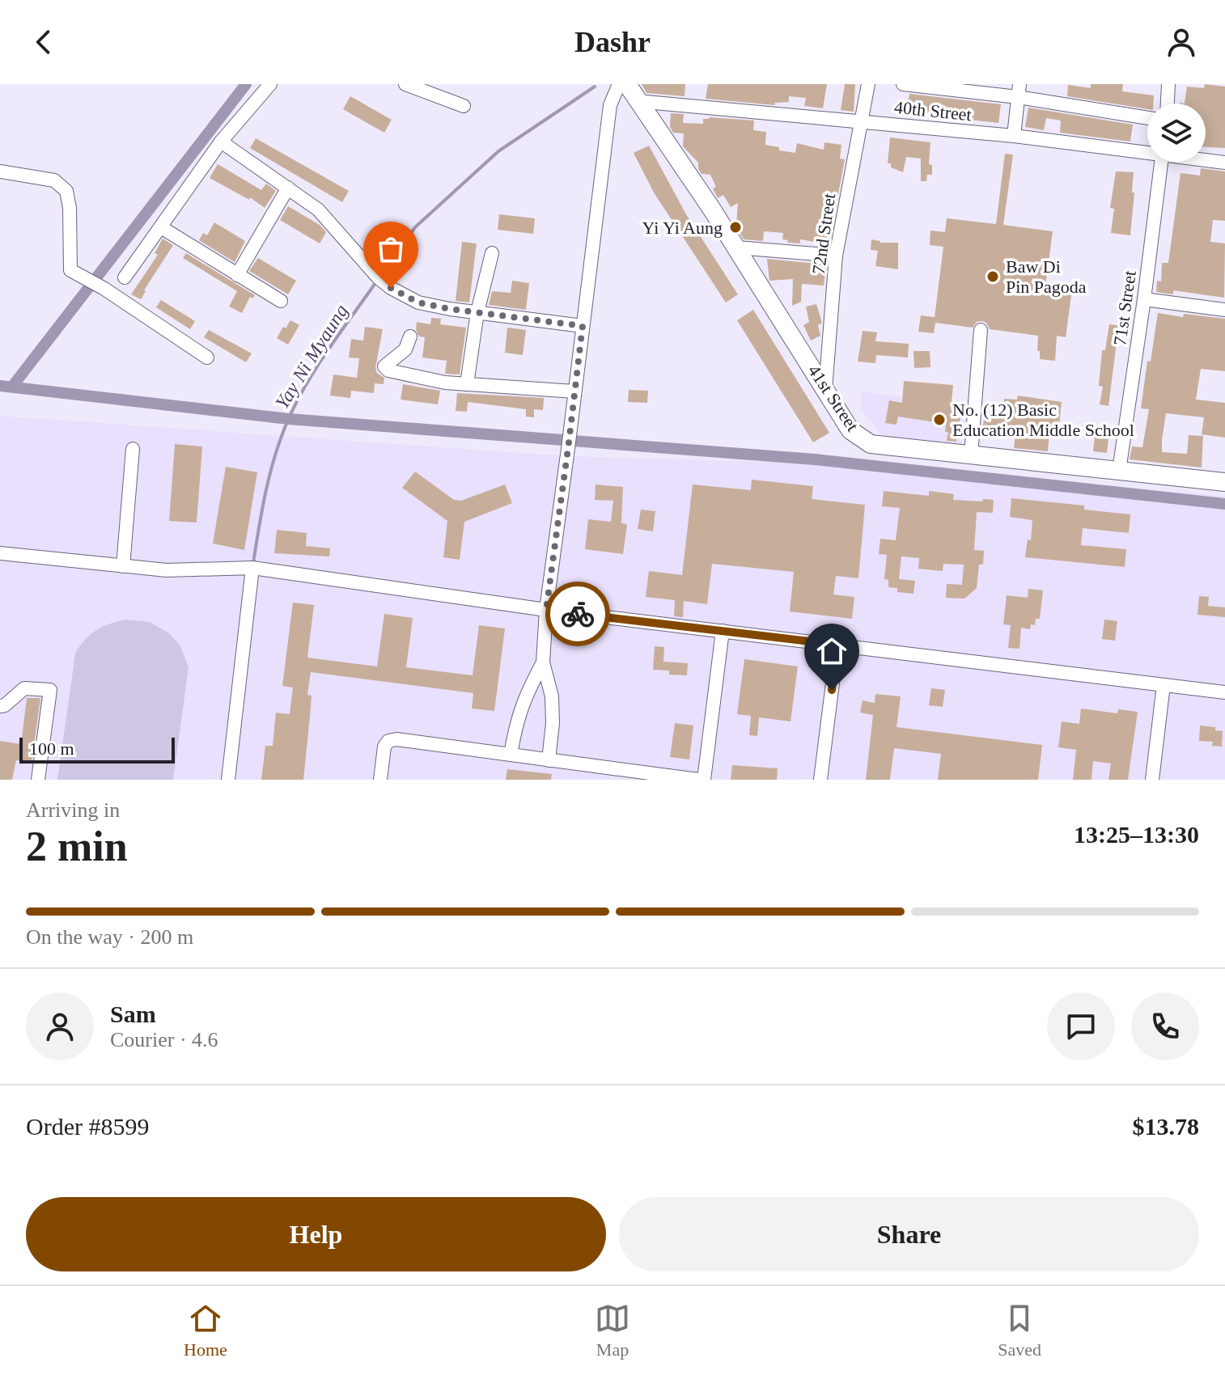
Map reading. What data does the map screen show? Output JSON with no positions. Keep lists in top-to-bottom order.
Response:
{
  "streets": {
    "main road": ["41st Street"],
    "street": ["40th Street", "72nd Street", "71st Street"]
  },
  "crossings": [
    ["40th Street", "72nd Street"],
    ["40th Street", "41st Street"],
    ["72nd Street", "41st Street"],
    ["71st Street", "41st Street"]
  ],
  "water": ["Yay Ni Myaung"],
  "places": ["Yi Yi Aung", "Baw Di Pin Pagoda", "No. (12) Basic Education Middle School"],
  "scale_bar": "100 m",
  "page": {
    "header": "Dashr",
    "scale": "100 m",
    "heading": ["2 min", "Arriving in", "13:25–13:30"],
    "panel": [
      "Sam",
      "Courier · 4.6",
      "Order #8599",
      "$13.78"
    ],
    "bar": "On the way · 200 m",
    "buttons": ["Help", "Share"],
    "tabs": ["Home", "Map", "Saved"]
  }
}
